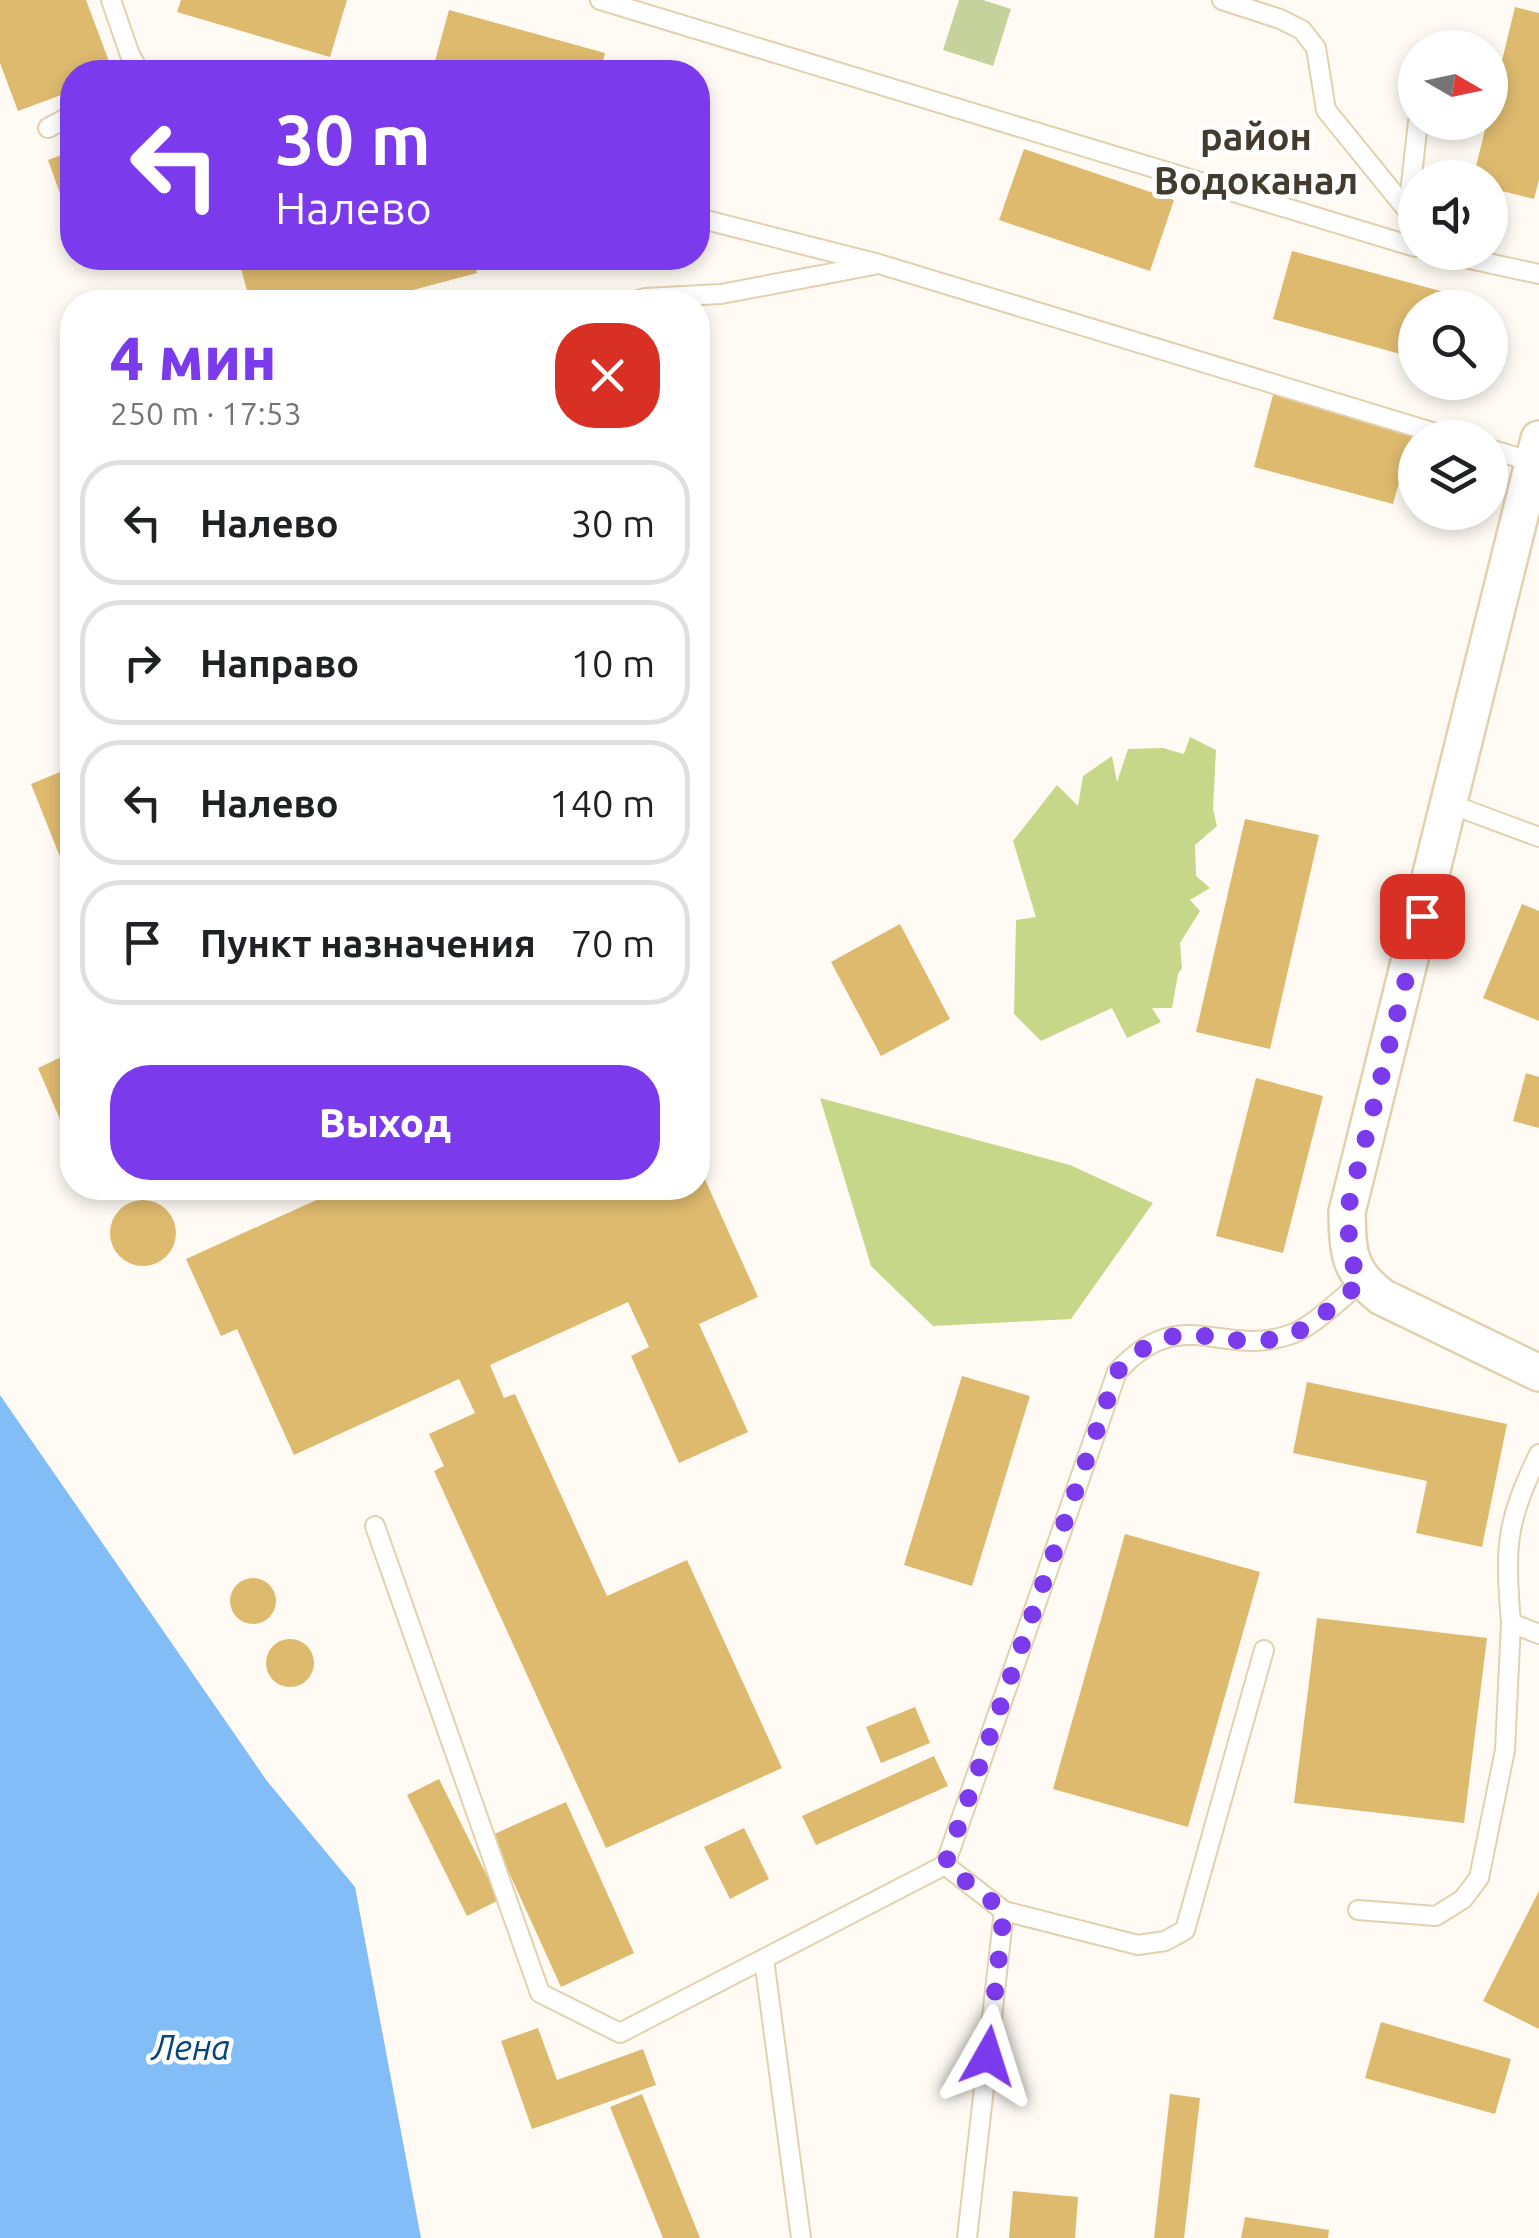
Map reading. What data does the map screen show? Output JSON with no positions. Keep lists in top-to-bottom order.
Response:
{
  "districts": ["район Водоканал"],
  "water": ["Лена"],
  "north": "right",
  "page": {
    "turn": ["30 m", "Налево"],
    "heading": ["4 мин", "250 m · 17:53"],
    "list": [
      {
        "name": "Налево",
        "value": "30 m"
      },
      {
        "name": "Направо",
        "value": "10 m"
      },
      {
        "name": "Налево",
        "value": "140 m"
      },
      {
        "name": "Пункт назначения",
        "value": "70 m"
      }
    ],
    "buttons": "Выход"
  }
}
